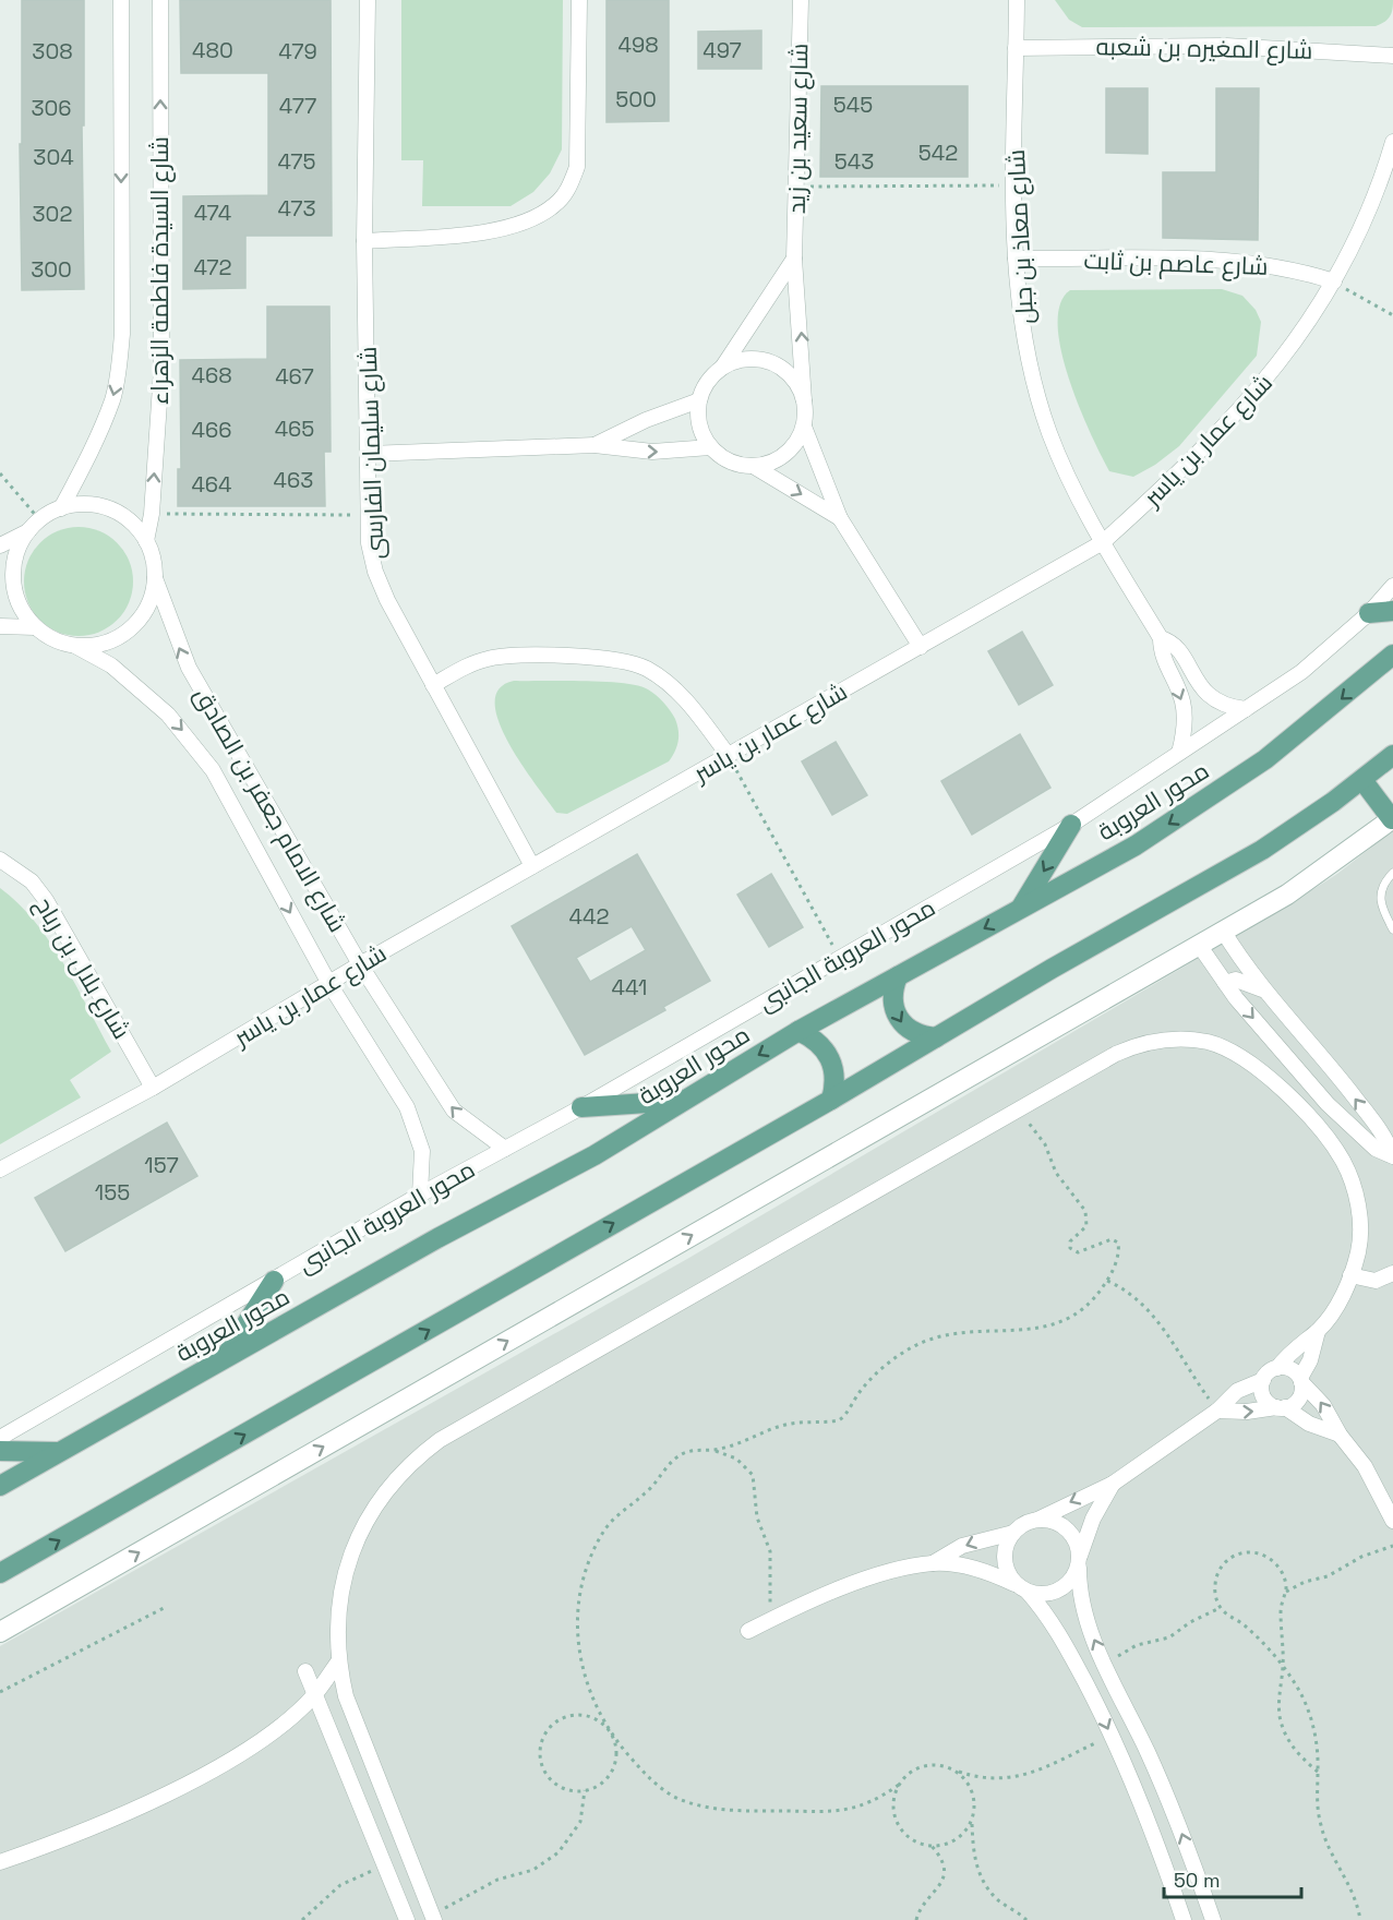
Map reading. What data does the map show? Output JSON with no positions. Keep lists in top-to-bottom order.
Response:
{
  "streets": {
    "main road": ["محور العروبة"],
    "street": [
      "شارع المغيره بن شعبه",
      "شارع سعيد بن زيد",
      "شارع معاذ بن جبل",
      "شارع عاصم بن ثابت",
      "شارع السيدة فاطمة الزهراء",
      "شارع عمار بن ياسر",
      "شارع سليمان الفارسى",
      "شارع الامام جعفر بن الصادق",
      "محور العروبة الجانبى",
      "شارع بلال بن رباح"
    ]
  },
  "crossings": [
    ["شارع المغيره بن شعبه", "شارع معاذ بن جبل"],
    ["شارع معاذ بن جبل", "شارع عاصم بن ثابت"],
    ["شارع معاذ بن جبل", "شارع عمار بن ياسر"],
    ["شارع معاذ بن جبل", "محور العروبة الجانبى"],
    ["شارع عاصم بن ثابت", "شارع عمار بن ياسر"],
    ["شارع السيدة فاطمة الزهراء", "شارع الامام جعفر بن الصادق"],
    ["شارع عمار بن ياسر", "شارع سليمان الفارسى"],
    ["شارع عمار بن ياسر", "شارع الامام جعفر بن الصادق"],
    ["شارع عمار بن ياسر", "شارع بلال بن رباح"],
    ["شارع الامام جعفر بن الصادق", "محور العروبة الجانبى"]
  ],
  "one_way": ["شارع سعيد بن زيد"],
  "house_numbers": [
    "498",
    "480",
    "497",
    "308",
    "479",
    "500",
    "545",
    "477",
    "306",
    "542",
    "304",
    "475",
    "543",
    "473",
    "474",
    "302",
    "472",
    "300",
    "468",
    "467",
    "465",
    "466",
    "463",
    "464",
    "442",
    "441",
    "157",
    "155"
  ],
  "scale_bar": "50 m"
}
